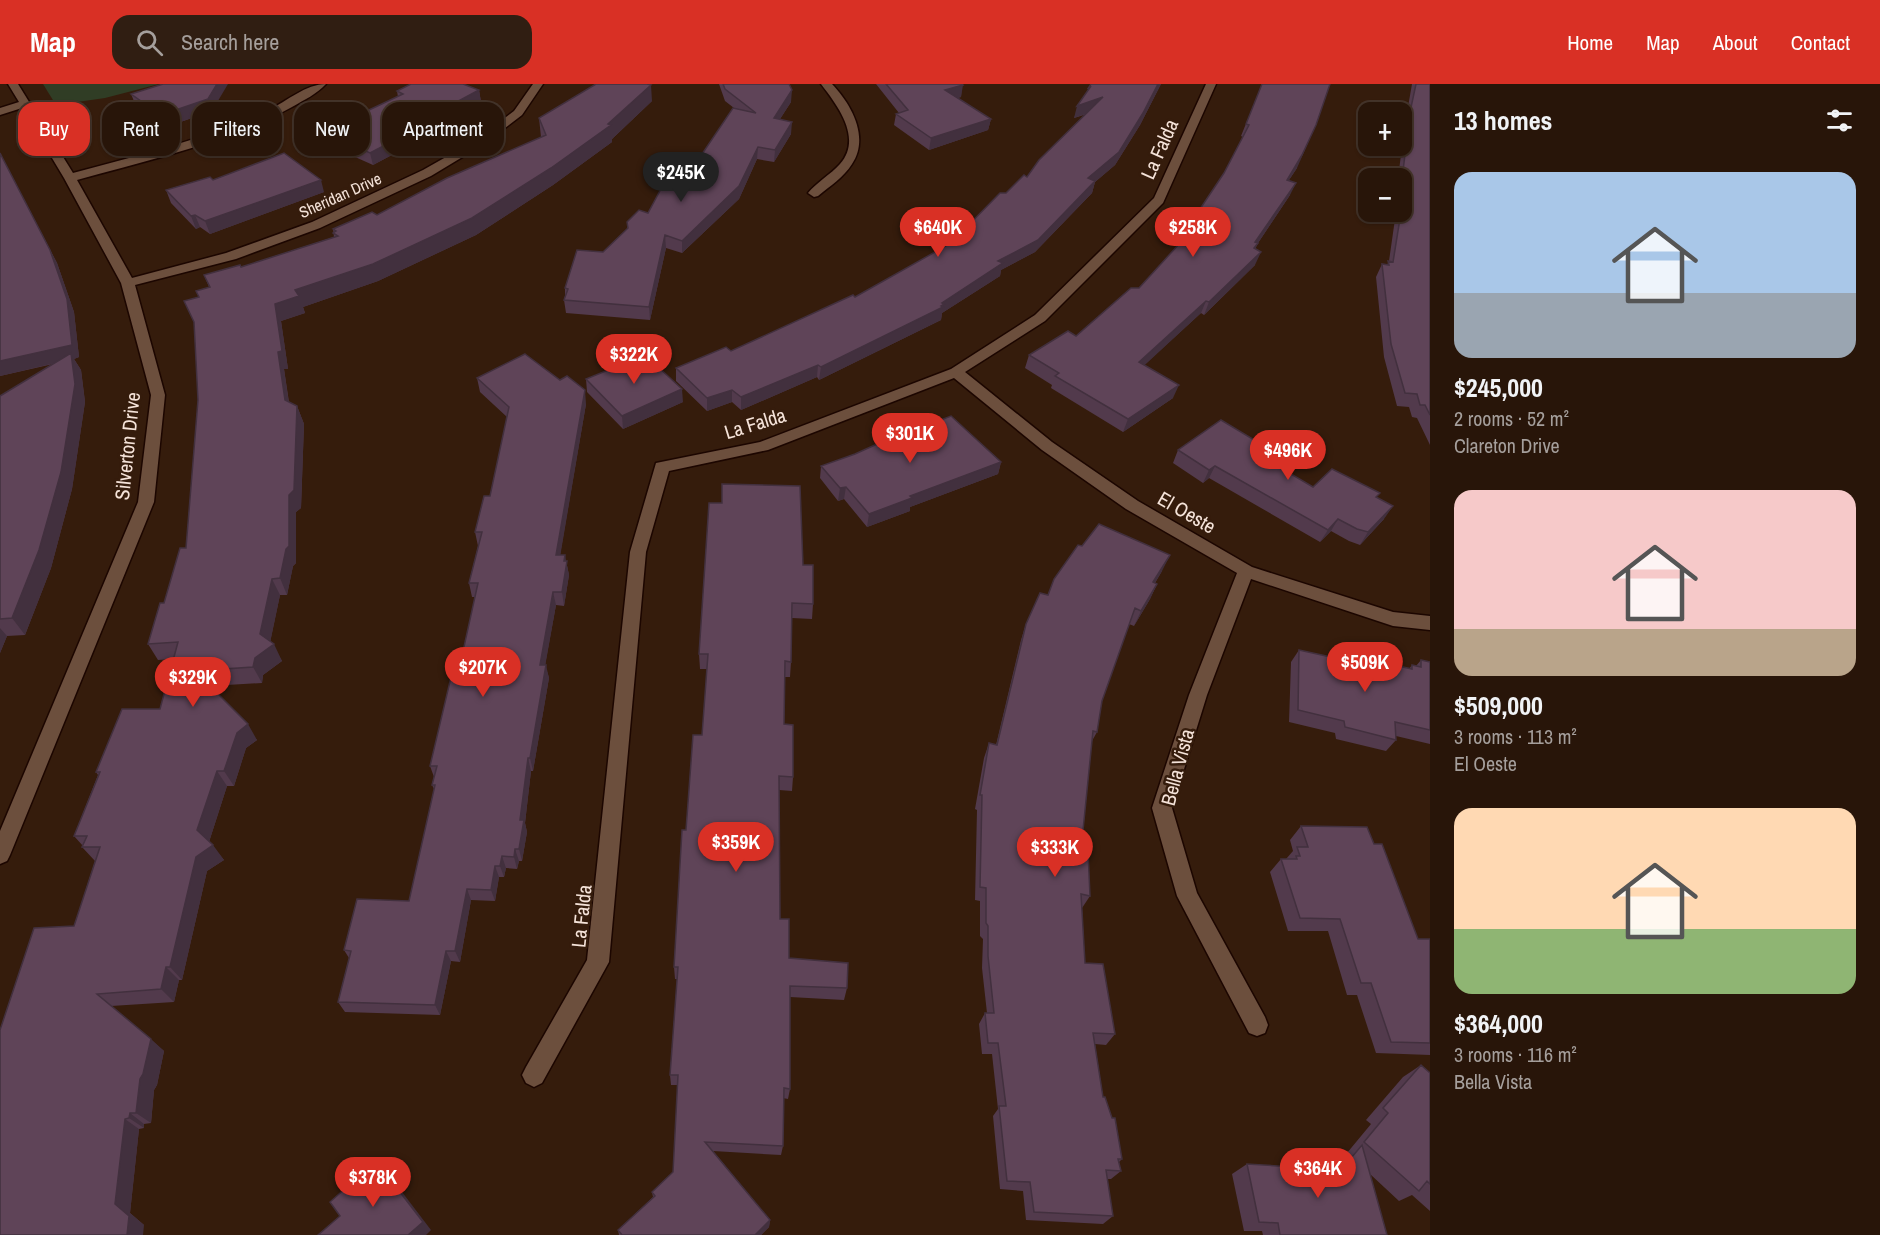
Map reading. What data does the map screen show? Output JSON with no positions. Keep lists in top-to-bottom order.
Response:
{
  "streets": {
    "street": [
      "La Falda",
      "Sheridan Drive",
      "Silverton Drive",
      "El Oeste",
      "Bella Vista"
    ]
  },
  "crossings": [
    ["La Falda", "El Oeste"],
    ["Sheridan Drive", "Silverton Drive"],
    ["El Oeste", "Bella Vista"]
  ],
  "page": {
    "header": "Map",
    "search": "Search here",
    "nav": [
      "Home",
      "Map",
      "About",
      "Contact"
    ],
    "heading": "13 homes",
    "map_buttons": ["+", "−"],
    "chip": [
      "Buy",
      "Rent",
      "Filters",
      "New",
      "Apartment"
    ],
    "price": [
      "$245K",
      "$640K",
      "$258K",
      "$322K",
      "$301K",
      "$496K",
      "$509K",
      "$207K",
      "$329K",
      "$359K",
      "$333K",
      "$364K",
      "$378K"
    ],
    "list": [
      {
        "name": "$245,000",
        "note": "2 rooms · 52 m² · Clareton Drive"
      },
      {
        "name": "$509,000",
        "note": "3 rooms · 113 m² · El Oeste"
      },
      {
        "name": "$364,000",
        "note": "3 rooms · 116 m² · Bella Vista"
      }
    ]
  }
}
